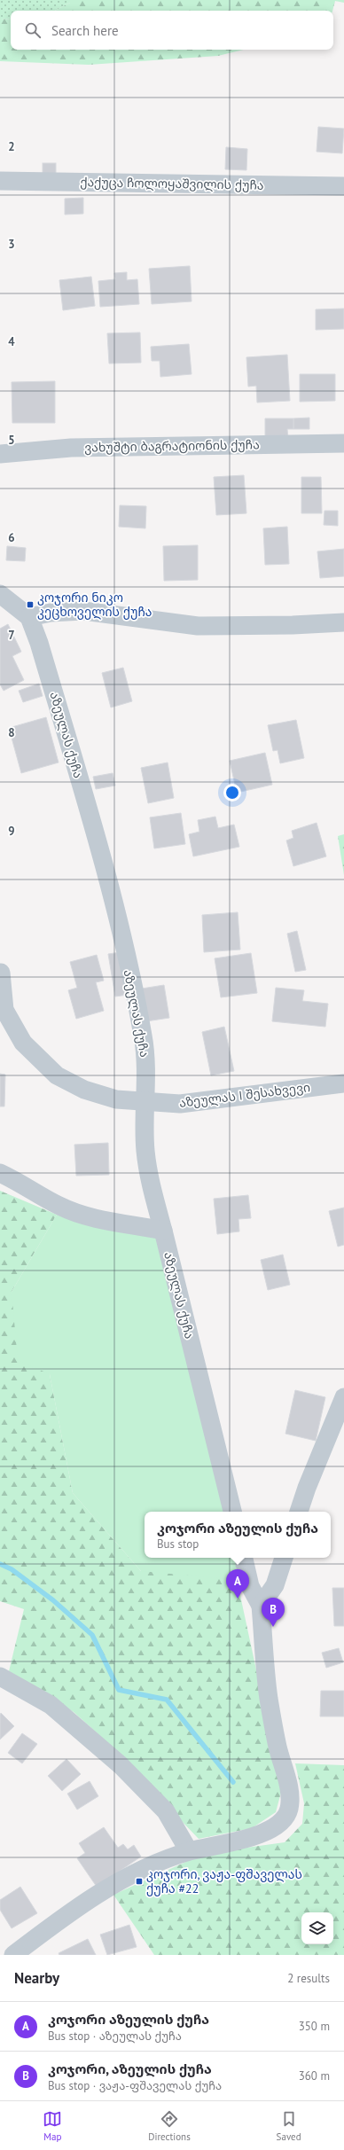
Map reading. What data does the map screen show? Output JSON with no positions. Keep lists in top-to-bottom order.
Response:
{
  "streets": {
    "street": [
      "ქაქუცა ჩოლოყაშვილის ქუჩა",
      "ვახუშტი ბაგრატიონის ქუჩა",
      "აზეულას ქუჩა",
      "აზეულას I შესახვევი"
    ]
  },
  "crossings": [
    ["აზეულას ქუჩა", "აზეულას I შესახვევი"]
  ],
  "places": {
    "transit": ["კოჯორი ნიკო კეცხოველის ქუჩა", "კოჯორი, ვაჟა-ფშაველას ქუჩა #22"]
  },
  "page": {
    "search": "Search here",
    "popup": ["კოჯორი აზეულის ქუჩა", "Bus stop"],
    "pins": ["A", "B"],
    "heading": ["Nearby", "2 results"],
    "list": [
      {
        "mark": "A",
        "name": "კოჯორი აზეულის ქუჩა",
        "note": "Bus stop · აზეულას ქუჩა",
        "value": "350 m"
      },
      {
        "mark": "B",
        "name": "კოჯორი, აზეულის ქუჩა",
        "note": "Bus stop · ვაჟა-ფშაველას ქუჩა",
        "value": "360 m"
      }
    ],
    "nav": ["Map", "Directions", "Saved"]
  },
  "grid": {
    "rows": [
      "2",
      "3",
      "4",
      "5",
      "6",
      "7",
      "8",
      "9"
    ]
  }
}
